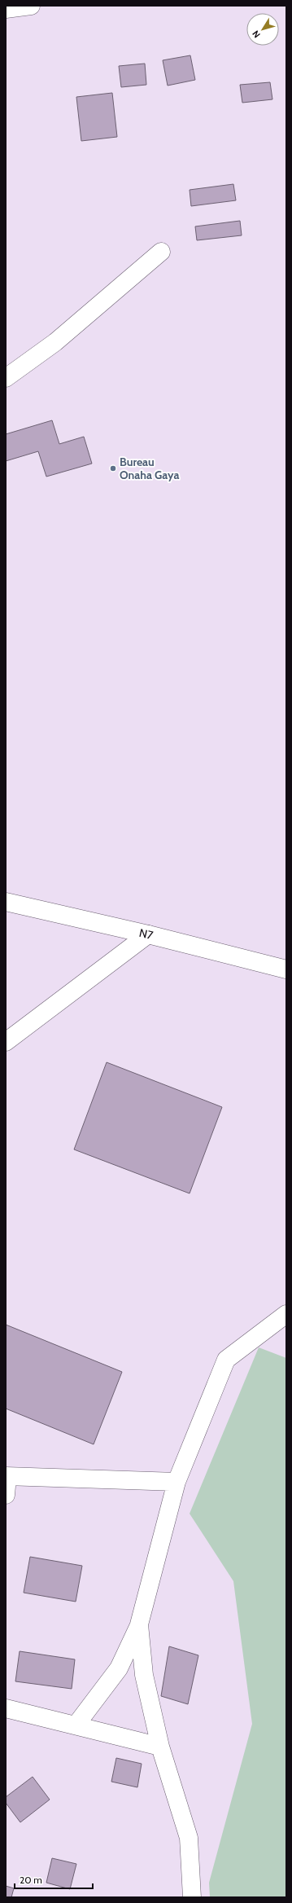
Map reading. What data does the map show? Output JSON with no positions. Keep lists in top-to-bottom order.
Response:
{
  "streets": {
    "street": ["N7"]
  },
  "places": ["Bureau Onaha Gaya"],
  "scale_bar": "20 m",
  "north": "bottom left"
}
